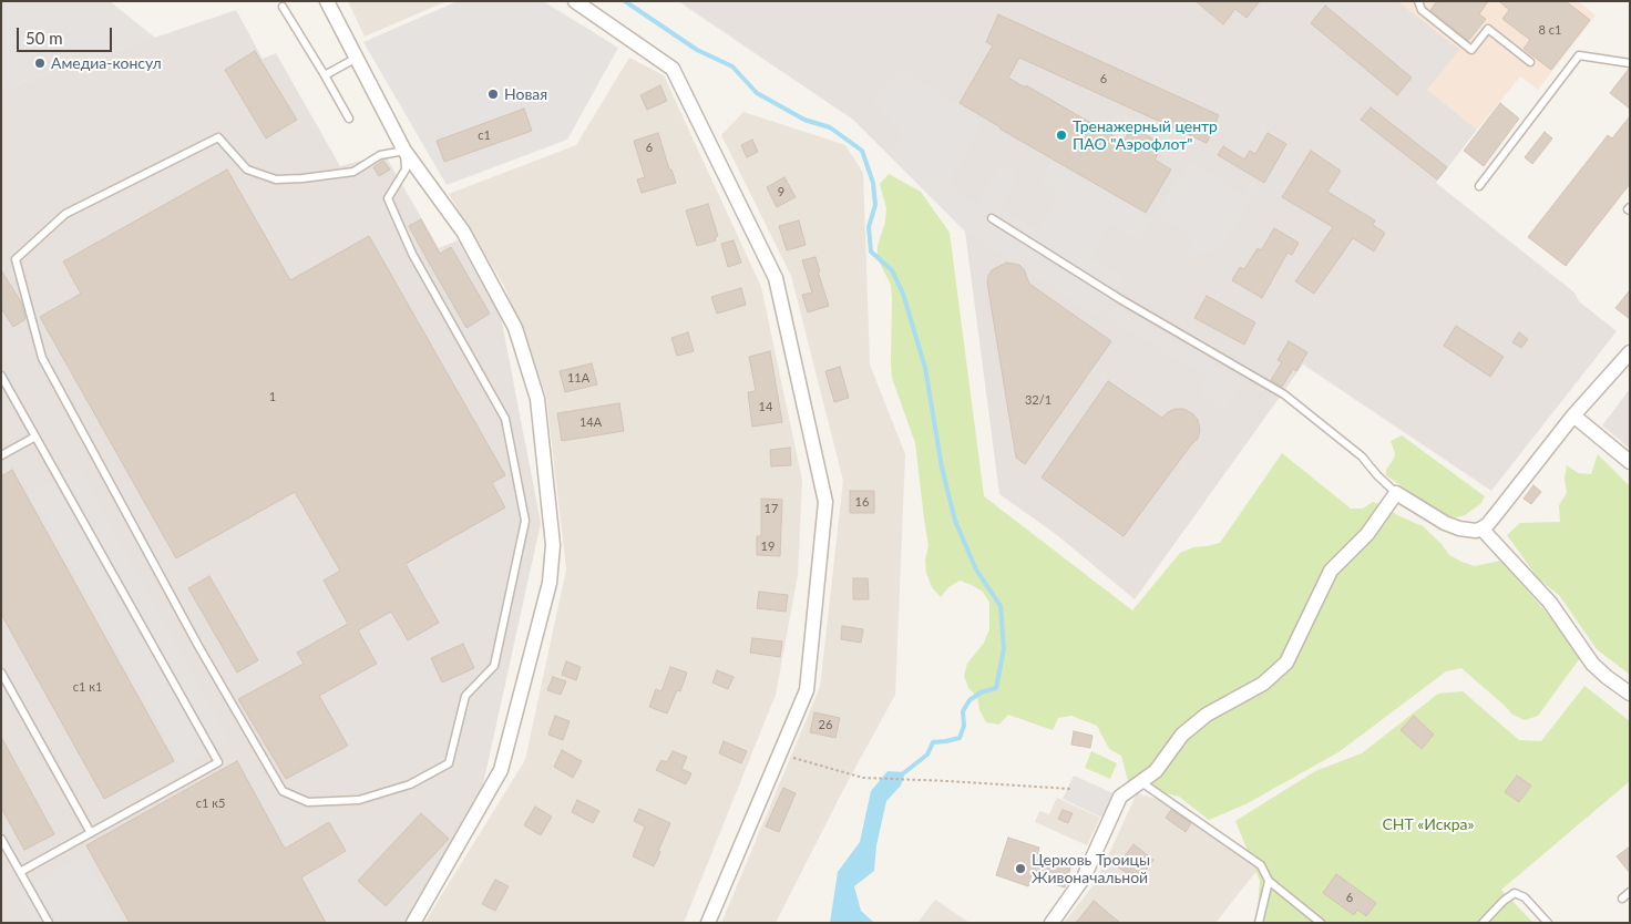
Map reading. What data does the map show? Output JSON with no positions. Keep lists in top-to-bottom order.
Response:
{
  "parks": ["СНТ «Искра»"],
  "places": [
    "Амедиа-консул",
    "Новая",
    "Тренажерный центр ПАО \"Аэрофлот\"",
    "Церковь Троицы Живоначальной"
  ],
  "house_numbers": [
    "8 c1",
    "6",
    "с1",
    "6",
    "9",
    "11А",
    "1",
    "32/1",
    "14",
    "14А",
    "16",
    "17",
    "19",
    "с1 к1",
    "26",
    "с1 к5",
    "6"
  ],
  "scale_bar": "50 m"
}
